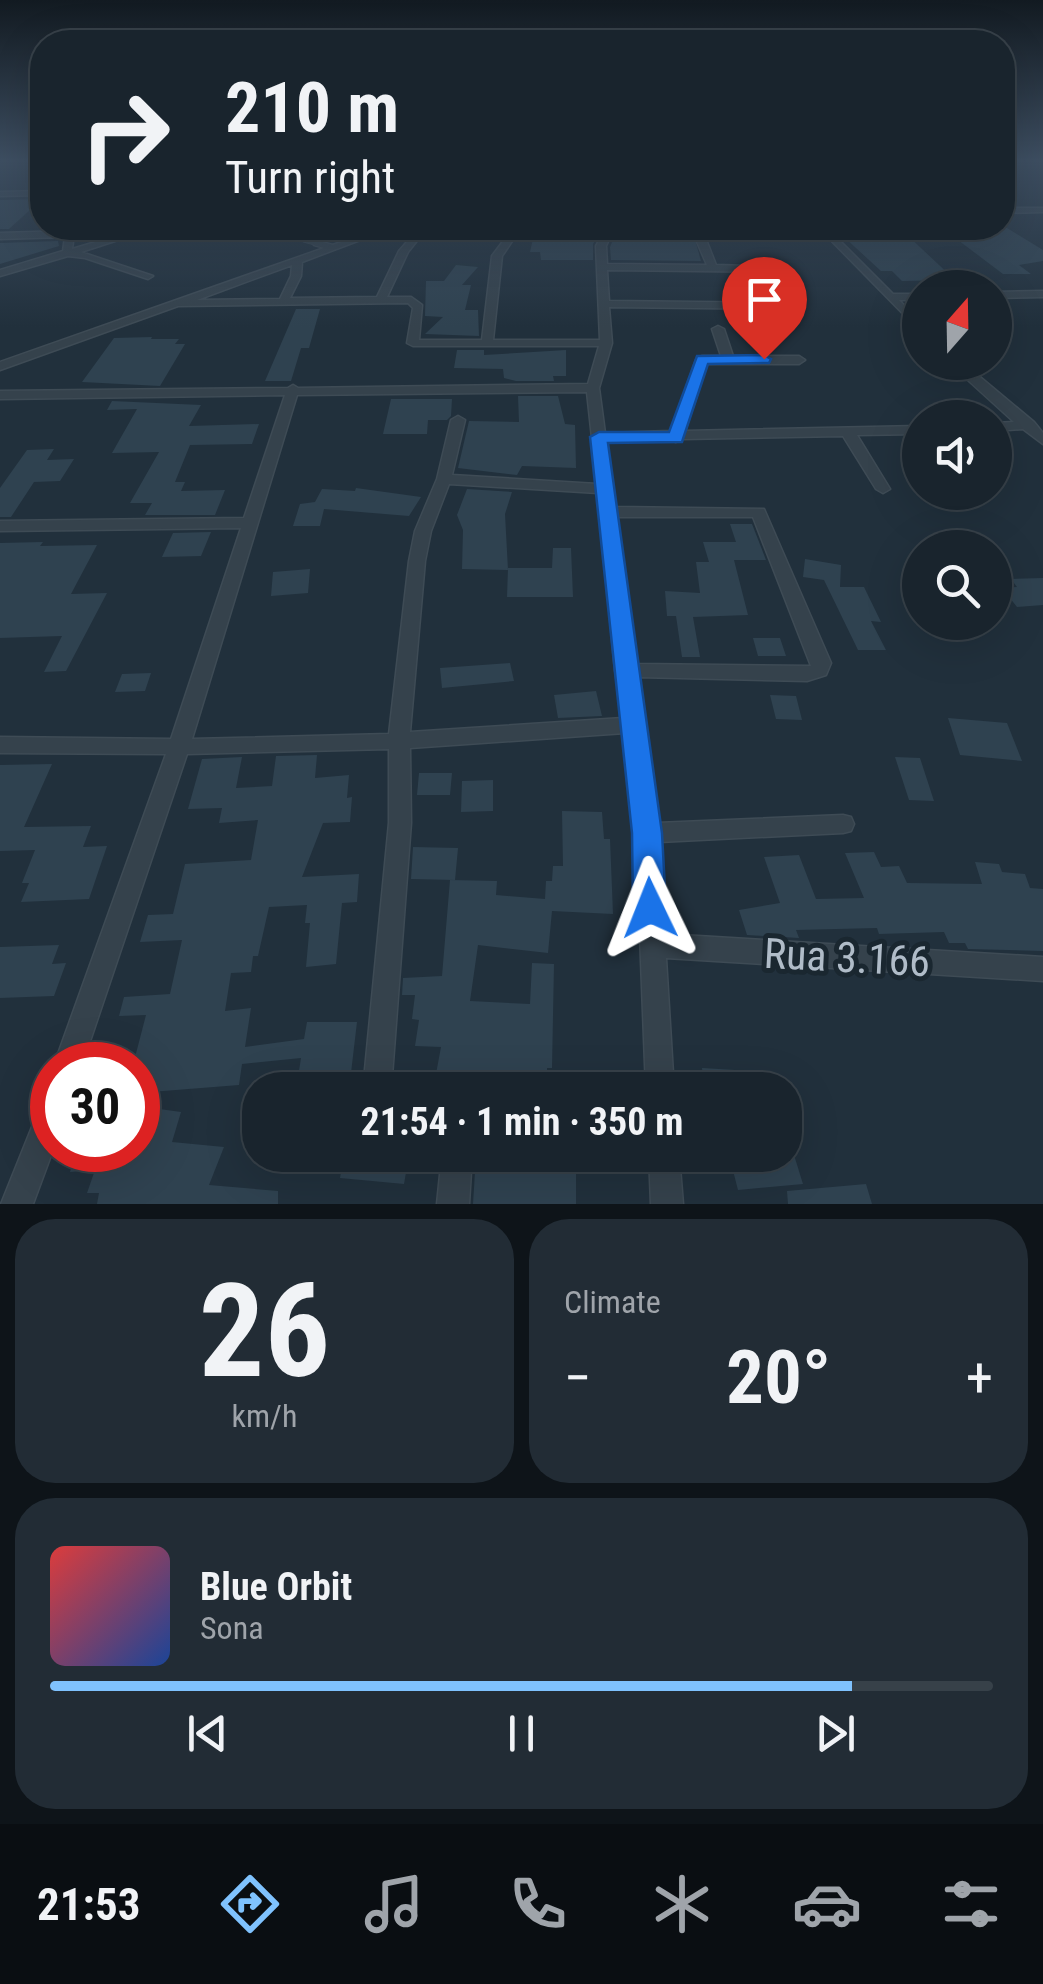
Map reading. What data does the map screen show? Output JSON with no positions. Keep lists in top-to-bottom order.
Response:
{
  "streets": {
    "street": ["Rua 3.166"]
  },
  "north": "top",
  "page": {
    "turn": ["210 m", "Turn right"],
    "limit": "30",
    "trip": "21:54 · 1 min · 350 m",
    "tile": [
      ["26", "km/h"],
      "Climate"
    ],
    "heat": ["−", "20°", "+"],
    "song": ["Blue Orbit", "Sona"],
    "tabs": "21:53"
  }
}
